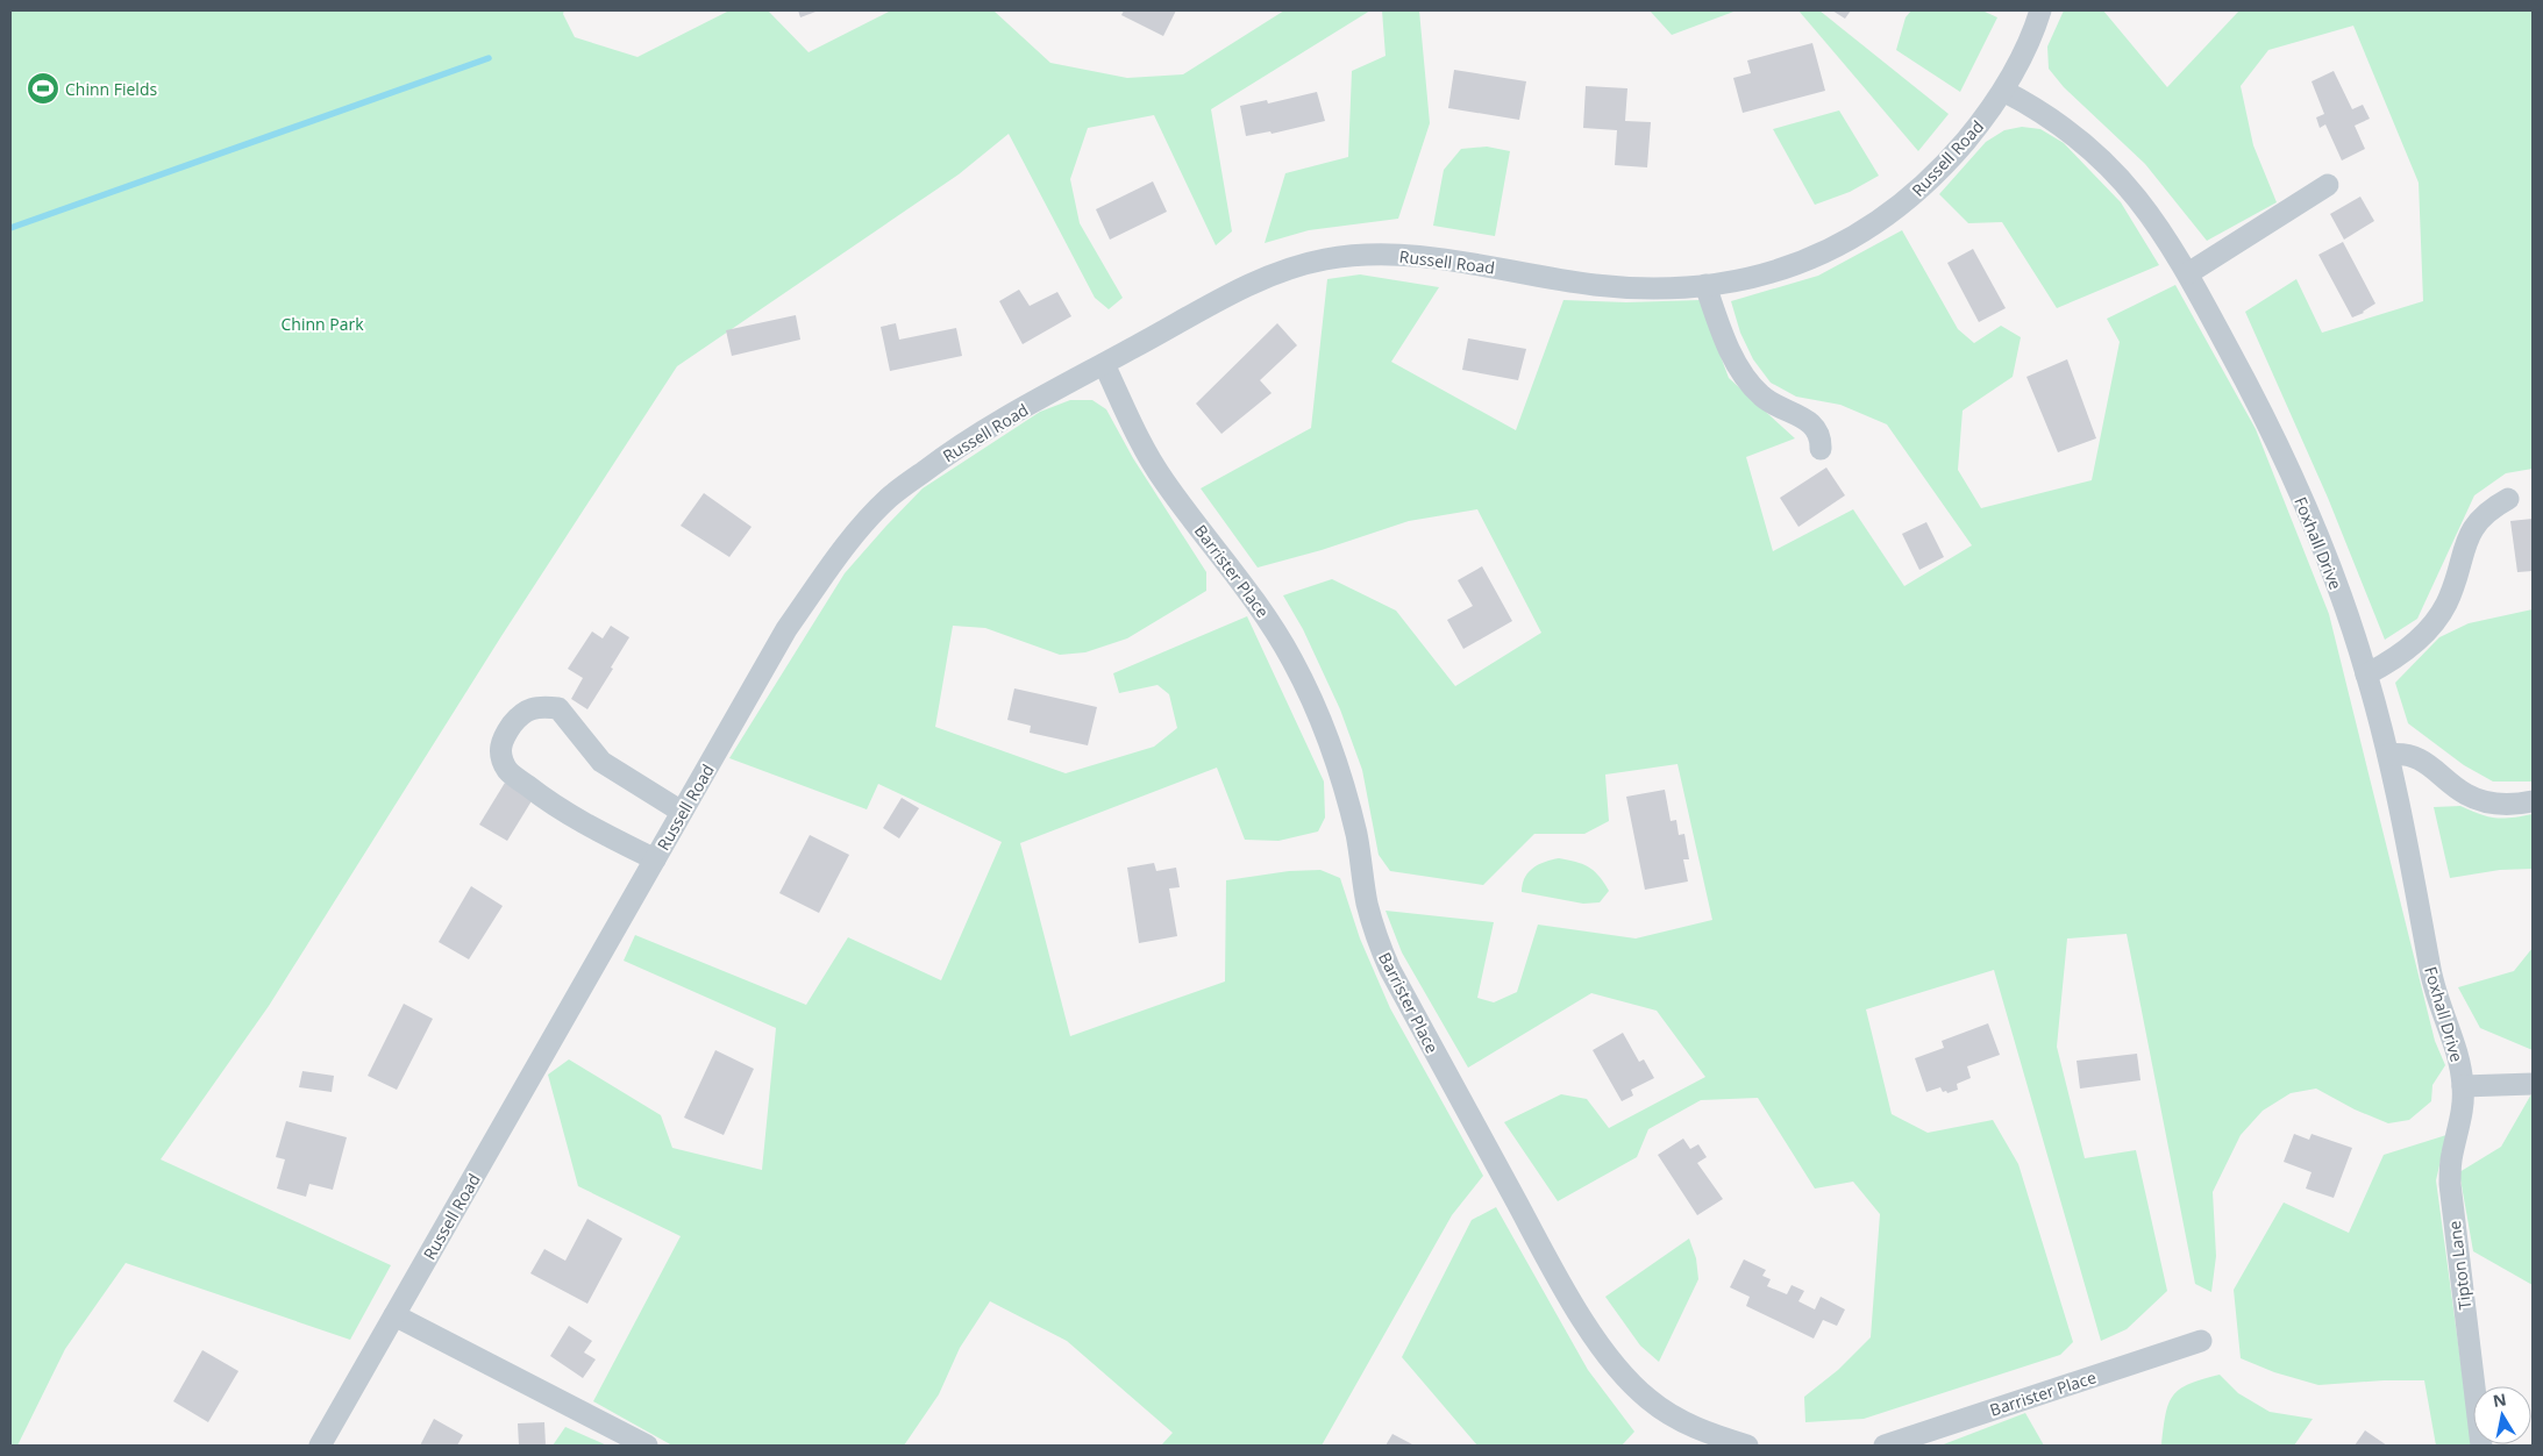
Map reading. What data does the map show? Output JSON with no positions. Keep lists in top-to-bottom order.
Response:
{
  "streets": {
    "street": [
      "Russell Road",
      "Foxhall Drive",
      "Barrister Place",
      "Tipton Lane"
    ]
  },
  "crossings": [
    ["Russell Road", "Foxhall Drive"],
    ["Russell Road", "Barrister Place"],
    ["Foxhall Drive", "Tipton Lane"]
  ],
  "parks": ["Chinn Park"],
  "places": {
    "sports": ["Chinn Fields"]
  },
  "north": "top"
}
